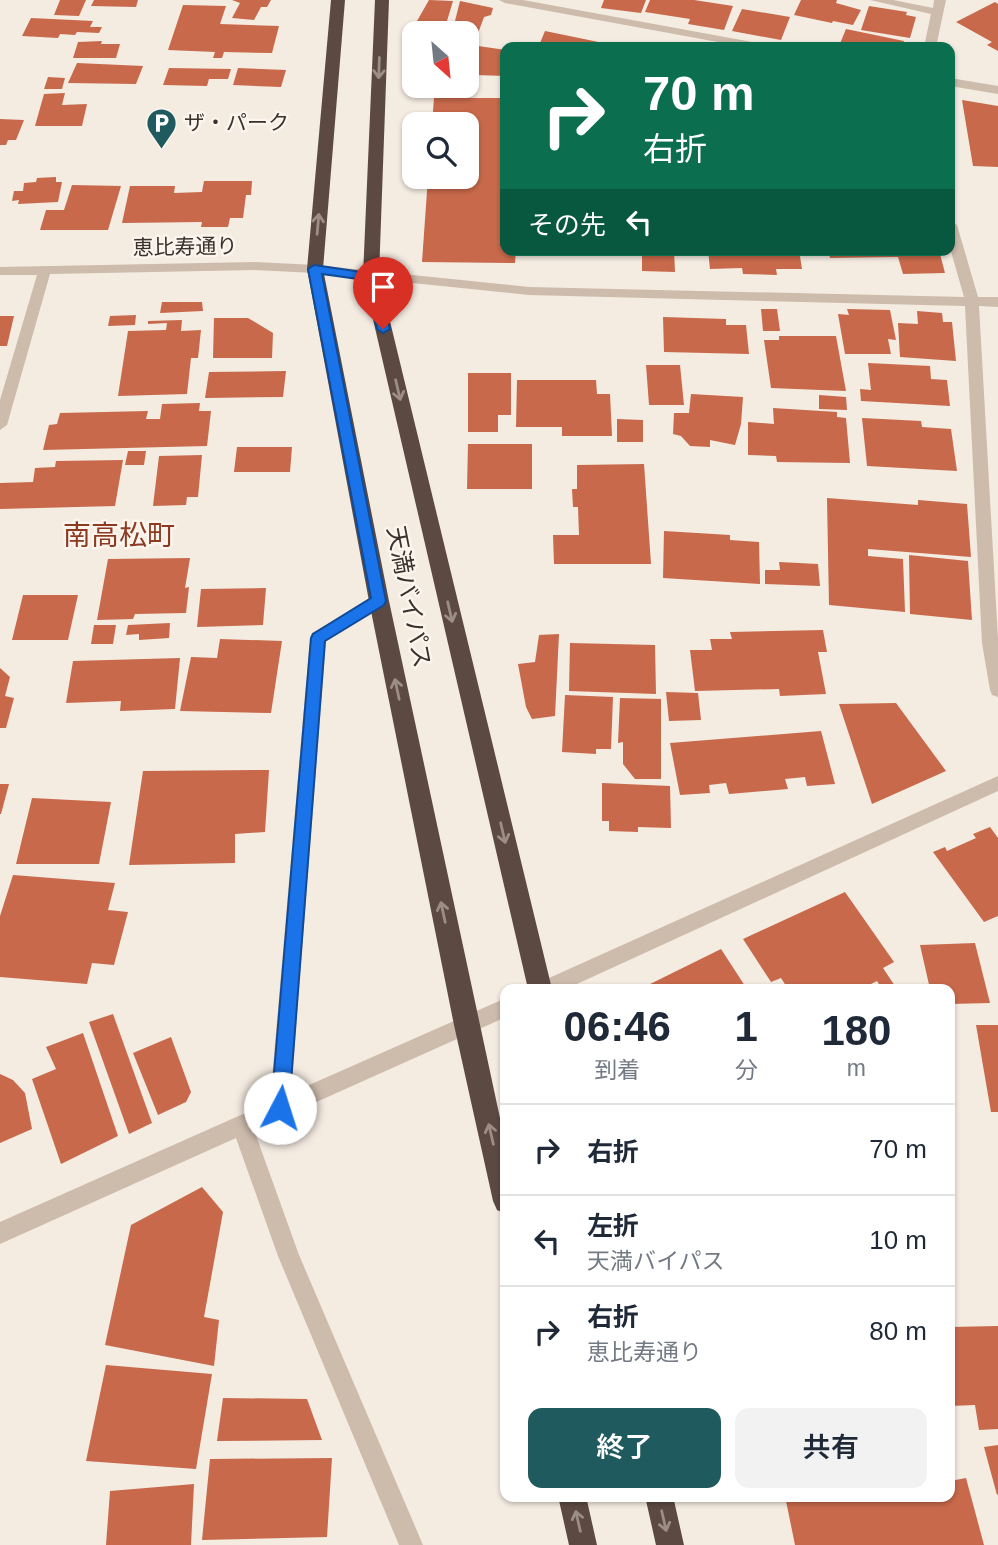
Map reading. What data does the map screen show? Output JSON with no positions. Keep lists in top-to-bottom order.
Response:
{
  "streets": {
    "highway": ["天満バイパス"],
    "street": ["恵比寿通り"]
  },
  "crossings": [
    ["恵比寿通り", "天満バイパス"]
  ],
  "districts": ["南高松町"],
  "places": {
    "parking": ["ザ・パーク"]
  },
  "north": "bottom right",
  "page": {
    "turn": ["70 m", "右折"],
    "then": "その先",
    "eta": [
      "06:46",
      "到着",
      "1",
      "分",
      "180",
      "m"
    ],
    "list": [
      {
        "name": "右折",
        "value": "70 m"
      },
      {
        "name": "左折",
        "note": "天満バイパス",
        "value": "10 m"
      },
      {
        "name": "右折",
        "note": "恵比寿通り",
        "value": "80 m"
      }
    ],
    "buttons": ["終了", "共有"]
  }
}
